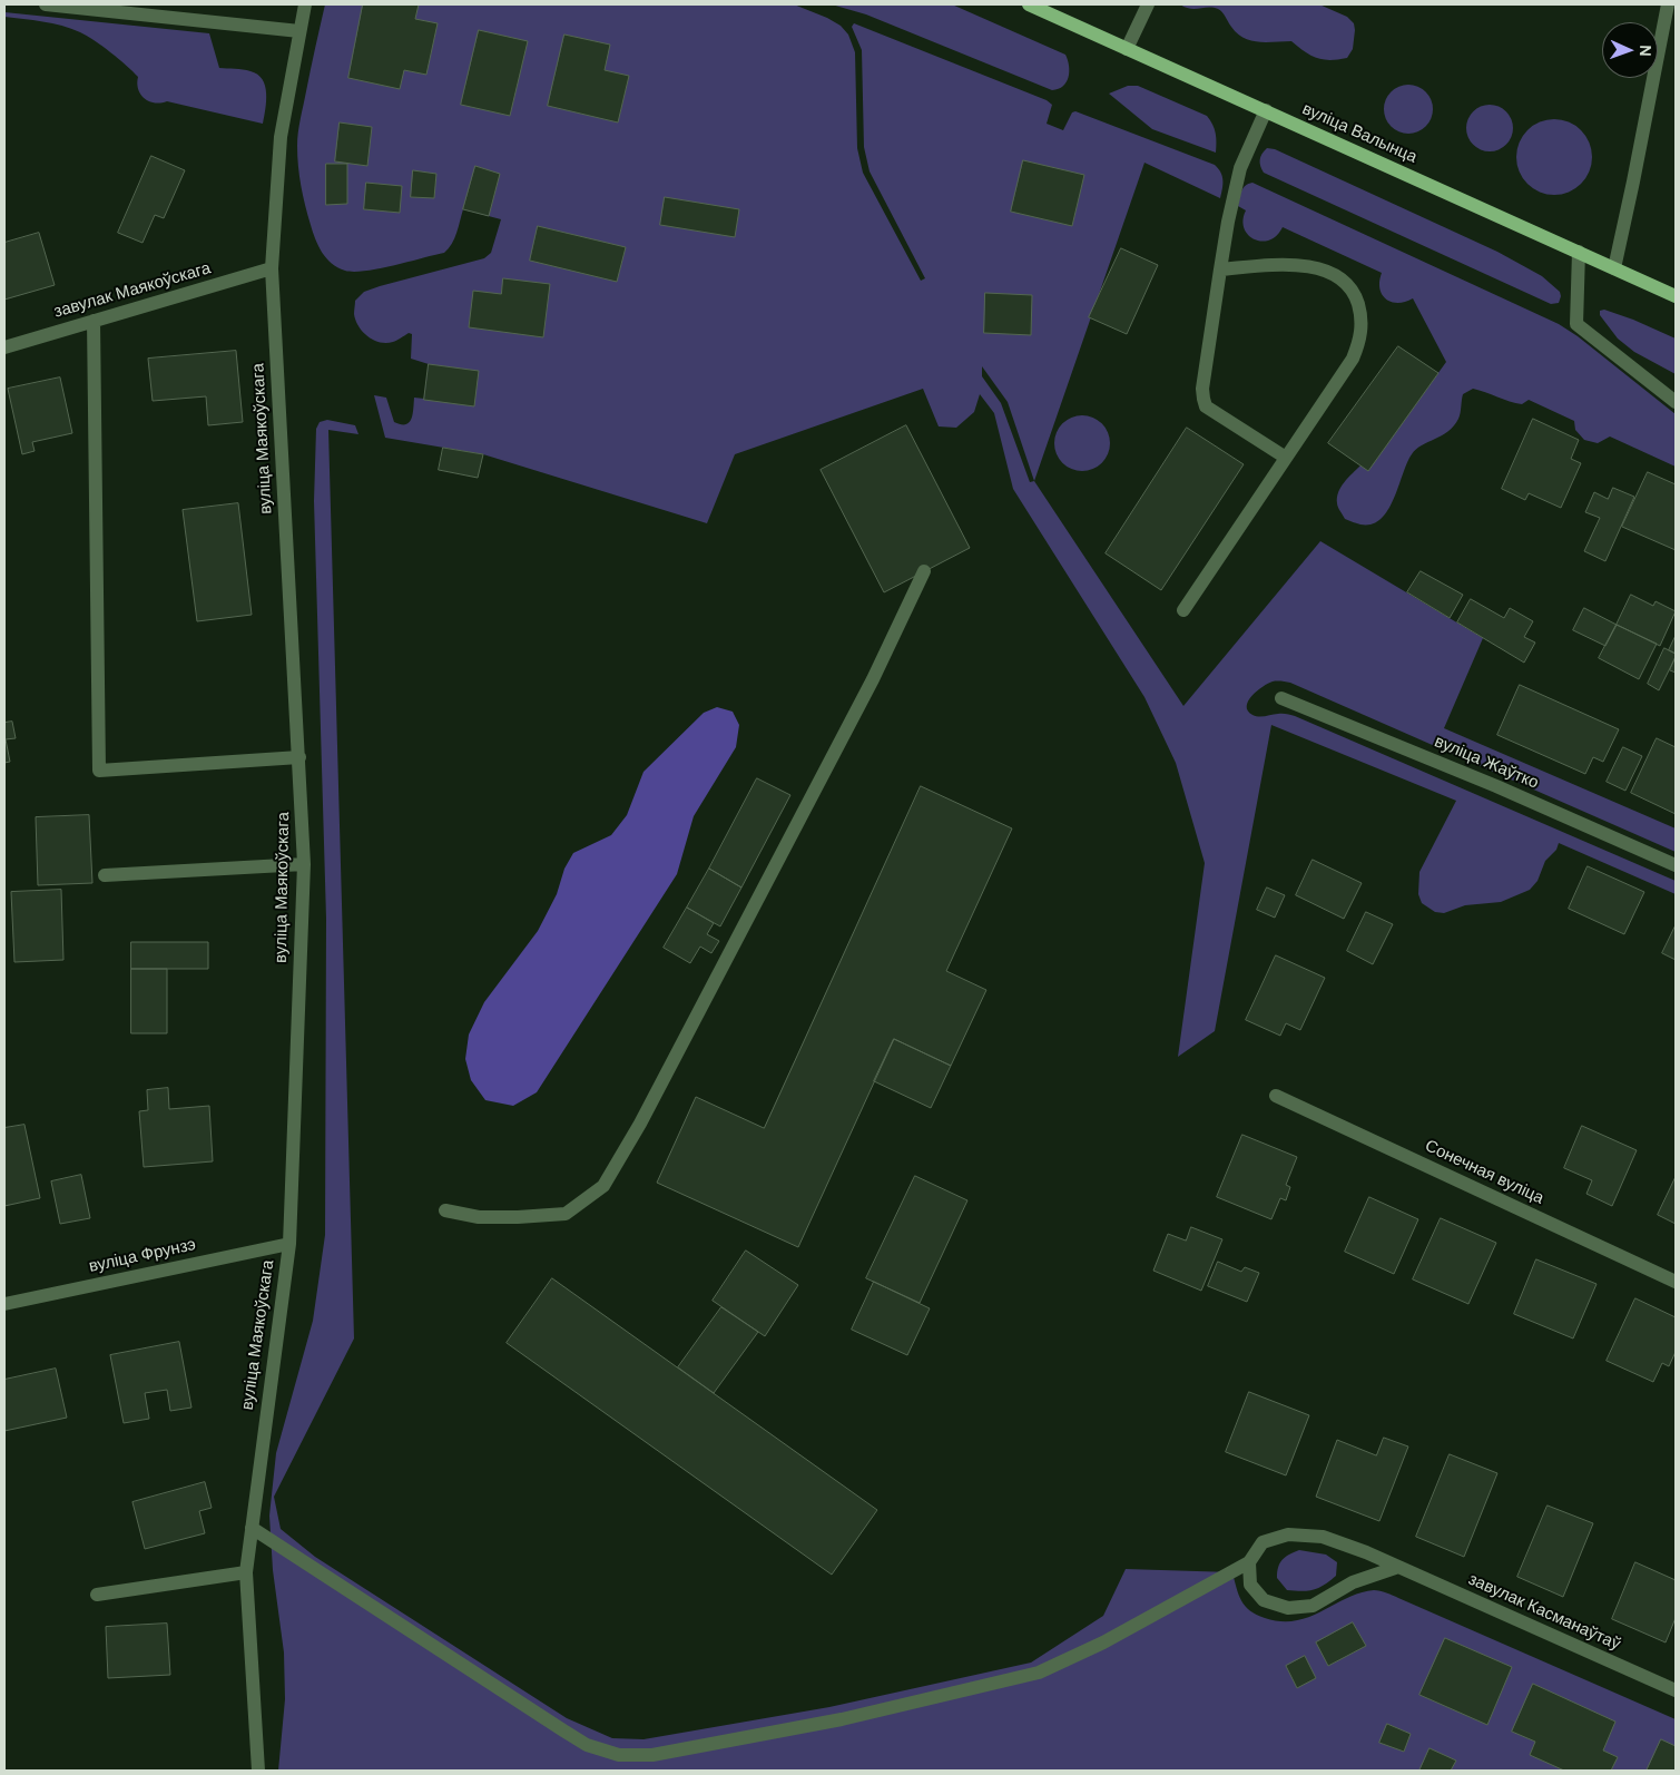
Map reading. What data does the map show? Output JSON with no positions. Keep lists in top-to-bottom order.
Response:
{
  "streets": {
    "main road": ["вуліца Валынца"],
    "street": [
      "завулак Маякоўскага",
      "вуліца Маякоўскага",
      "вуліца Жаўтко",
      "Сонечная вуліца",
      "вуліца Фрунзэ",
      "завулак Касманаўтаў"
    ]
  },
  "crossings": [
    ["завулак Маякоўскага", "вуліца Маякоўскага"],
    ["вуліца Маякоўскага", "вуліца Фрунзэ"]
  ],
  "north": "right"
}
